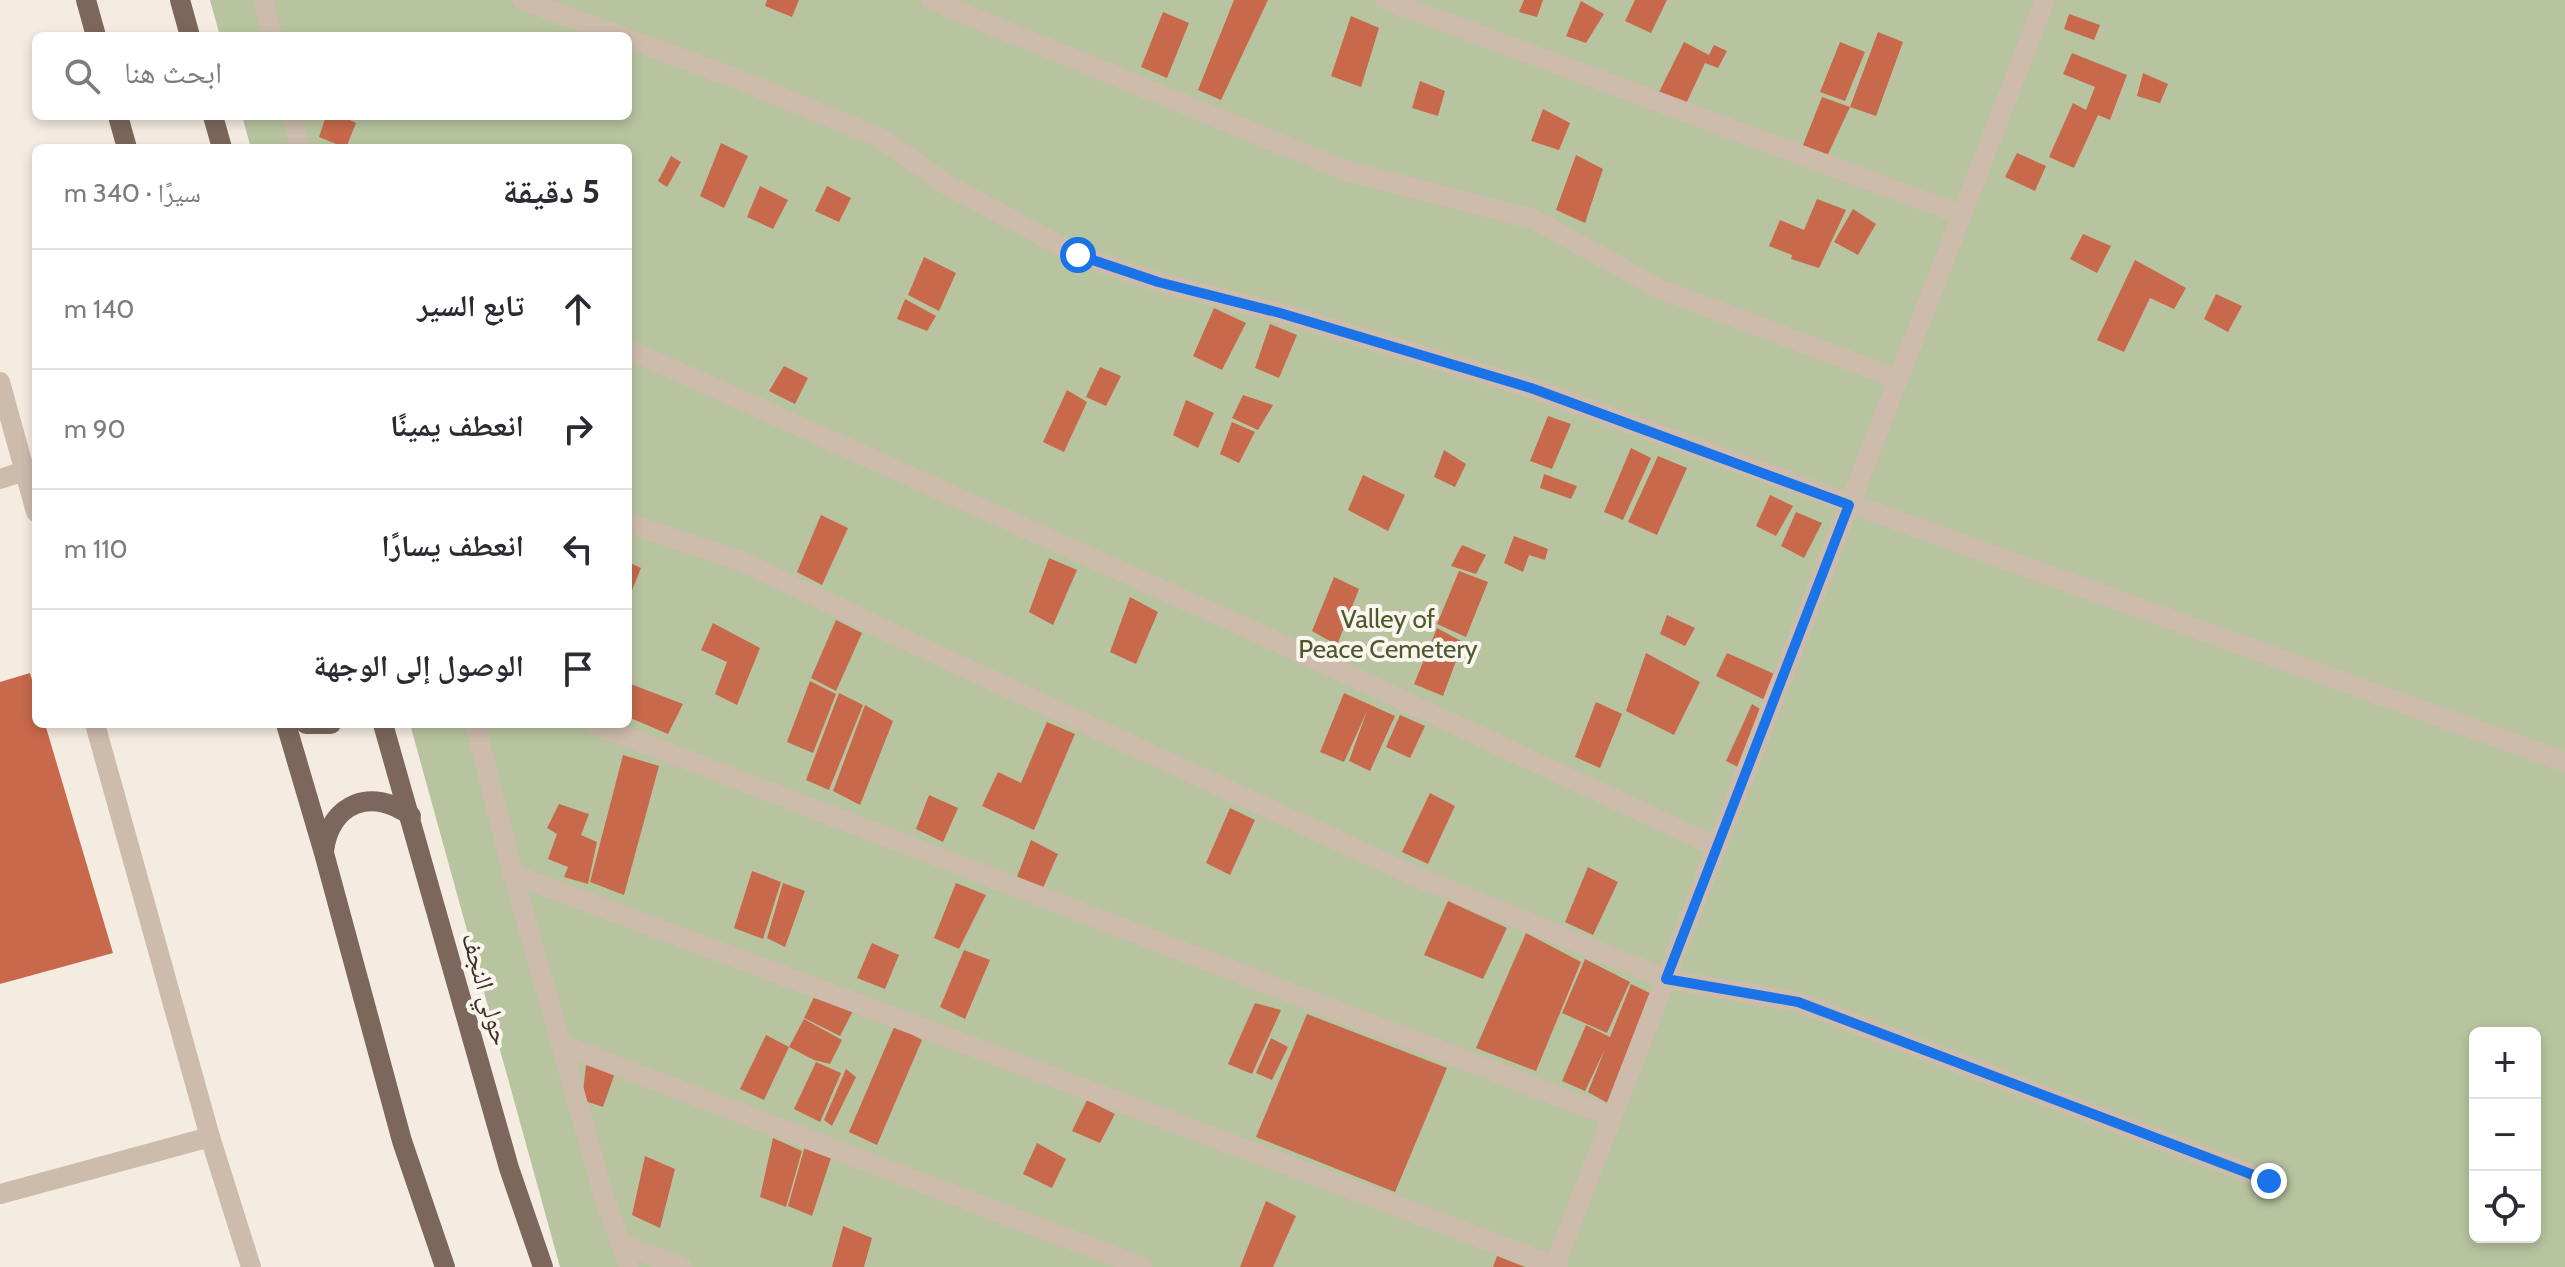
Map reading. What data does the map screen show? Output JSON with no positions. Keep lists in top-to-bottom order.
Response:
{
  "streets": {
    "main road": ["حولي النجف"]
  },
  "parks": ["Valley of Peace Cemetery"],
  "page": {
    "search": "ابحث هنا",
    "heading": ["5 دقيقة", "سيرًا · 340 m"],
    "list": [
      ["تابع السير", "140 m"],
      ["انعطف يمينًا", "90 m"],
      ["انعطف يسارًا", "110 m"],
      "الوصول إلى الوجهة"
    ],
    "map_buttons": ["+", "−"]
  }
}
